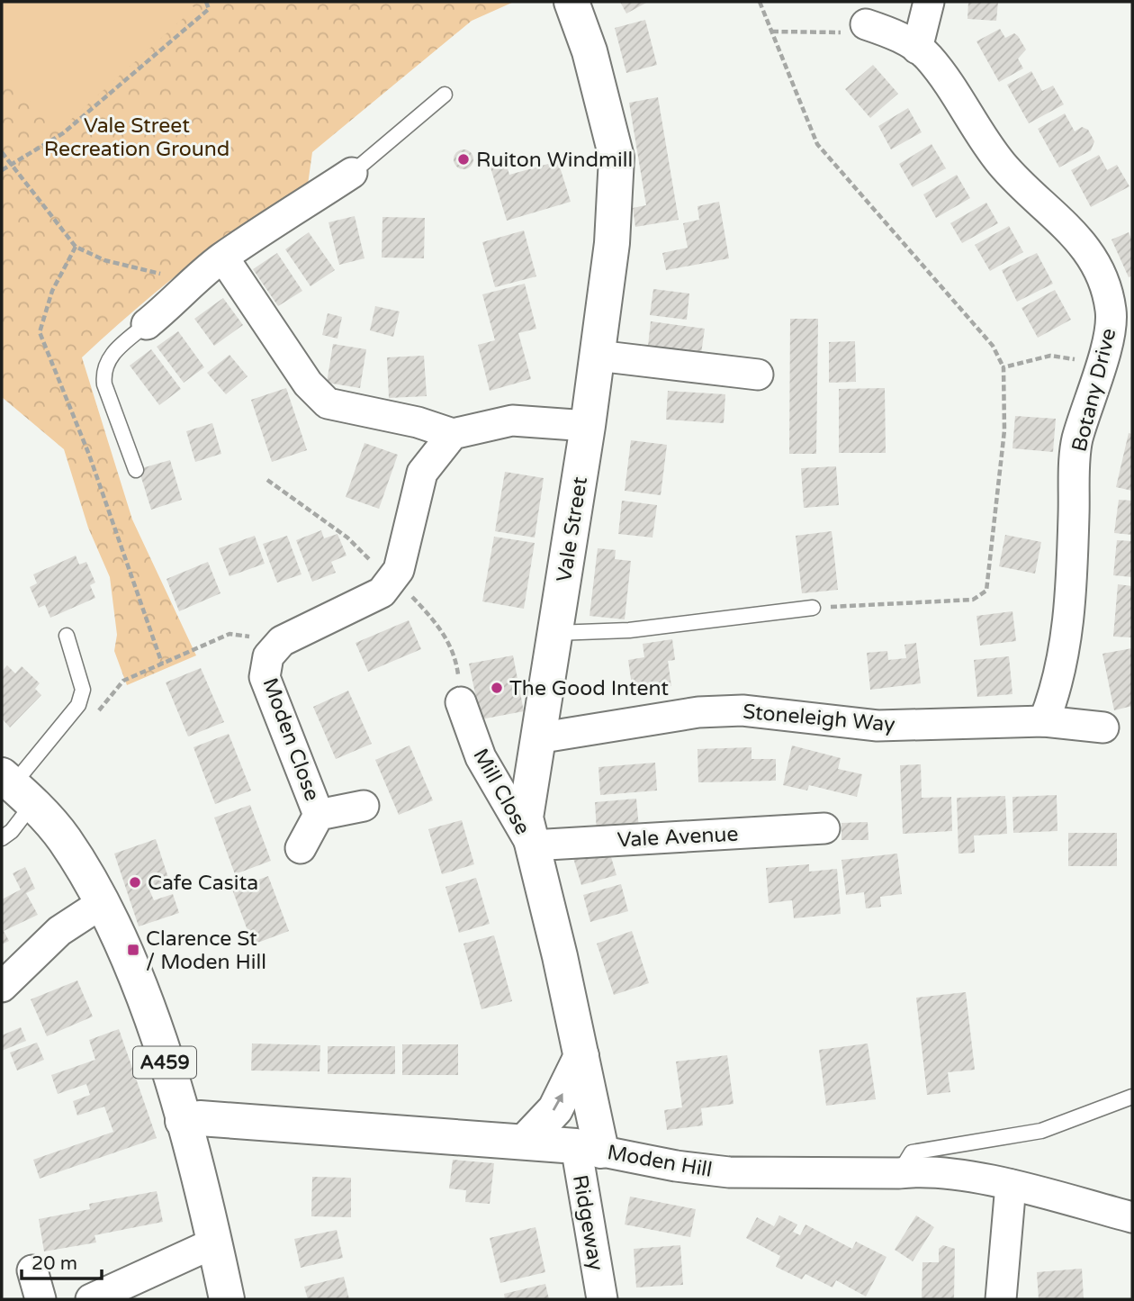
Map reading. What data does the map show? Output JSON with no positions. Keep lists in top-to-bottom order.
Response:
{
  "streets": {
    "street": [
      "Botany Drive",
      "Vale Street",
      "Stoneleigh Way",
      "Moden Close",
      "Mill Close",
      "Vale Avenue",
      "A459",
      "Moden Hill",
      "Ridgeway"
    ]
  },
  "crossings": [
    ["Botany Drive", "Stoneleigh Way"],
    ["Vale Street", "Stoneleigh Way"],
    ["Vale Street", "Mill Close"],
    ["Vale Street", "Vale Avenue"],
    ["Vale Street", "Moden Hill"],
    ["Vale Street", "Ridgeway"],
    ["Mill Close", "Vale Avenue"],
    ["A459", "Moden Hill"],
    ["Moden Hill", "Ridgeway"]
  ],
  "parks": ["Vale Street Recreation Ground"],
  "places": {
    "other": ["Ruiton Windmill", "The Good Intent", "Cafe Casita"],
    "transit": ["Clarence St / Moden Hill"]
  },
  "scale_bar": "20 m"
}
